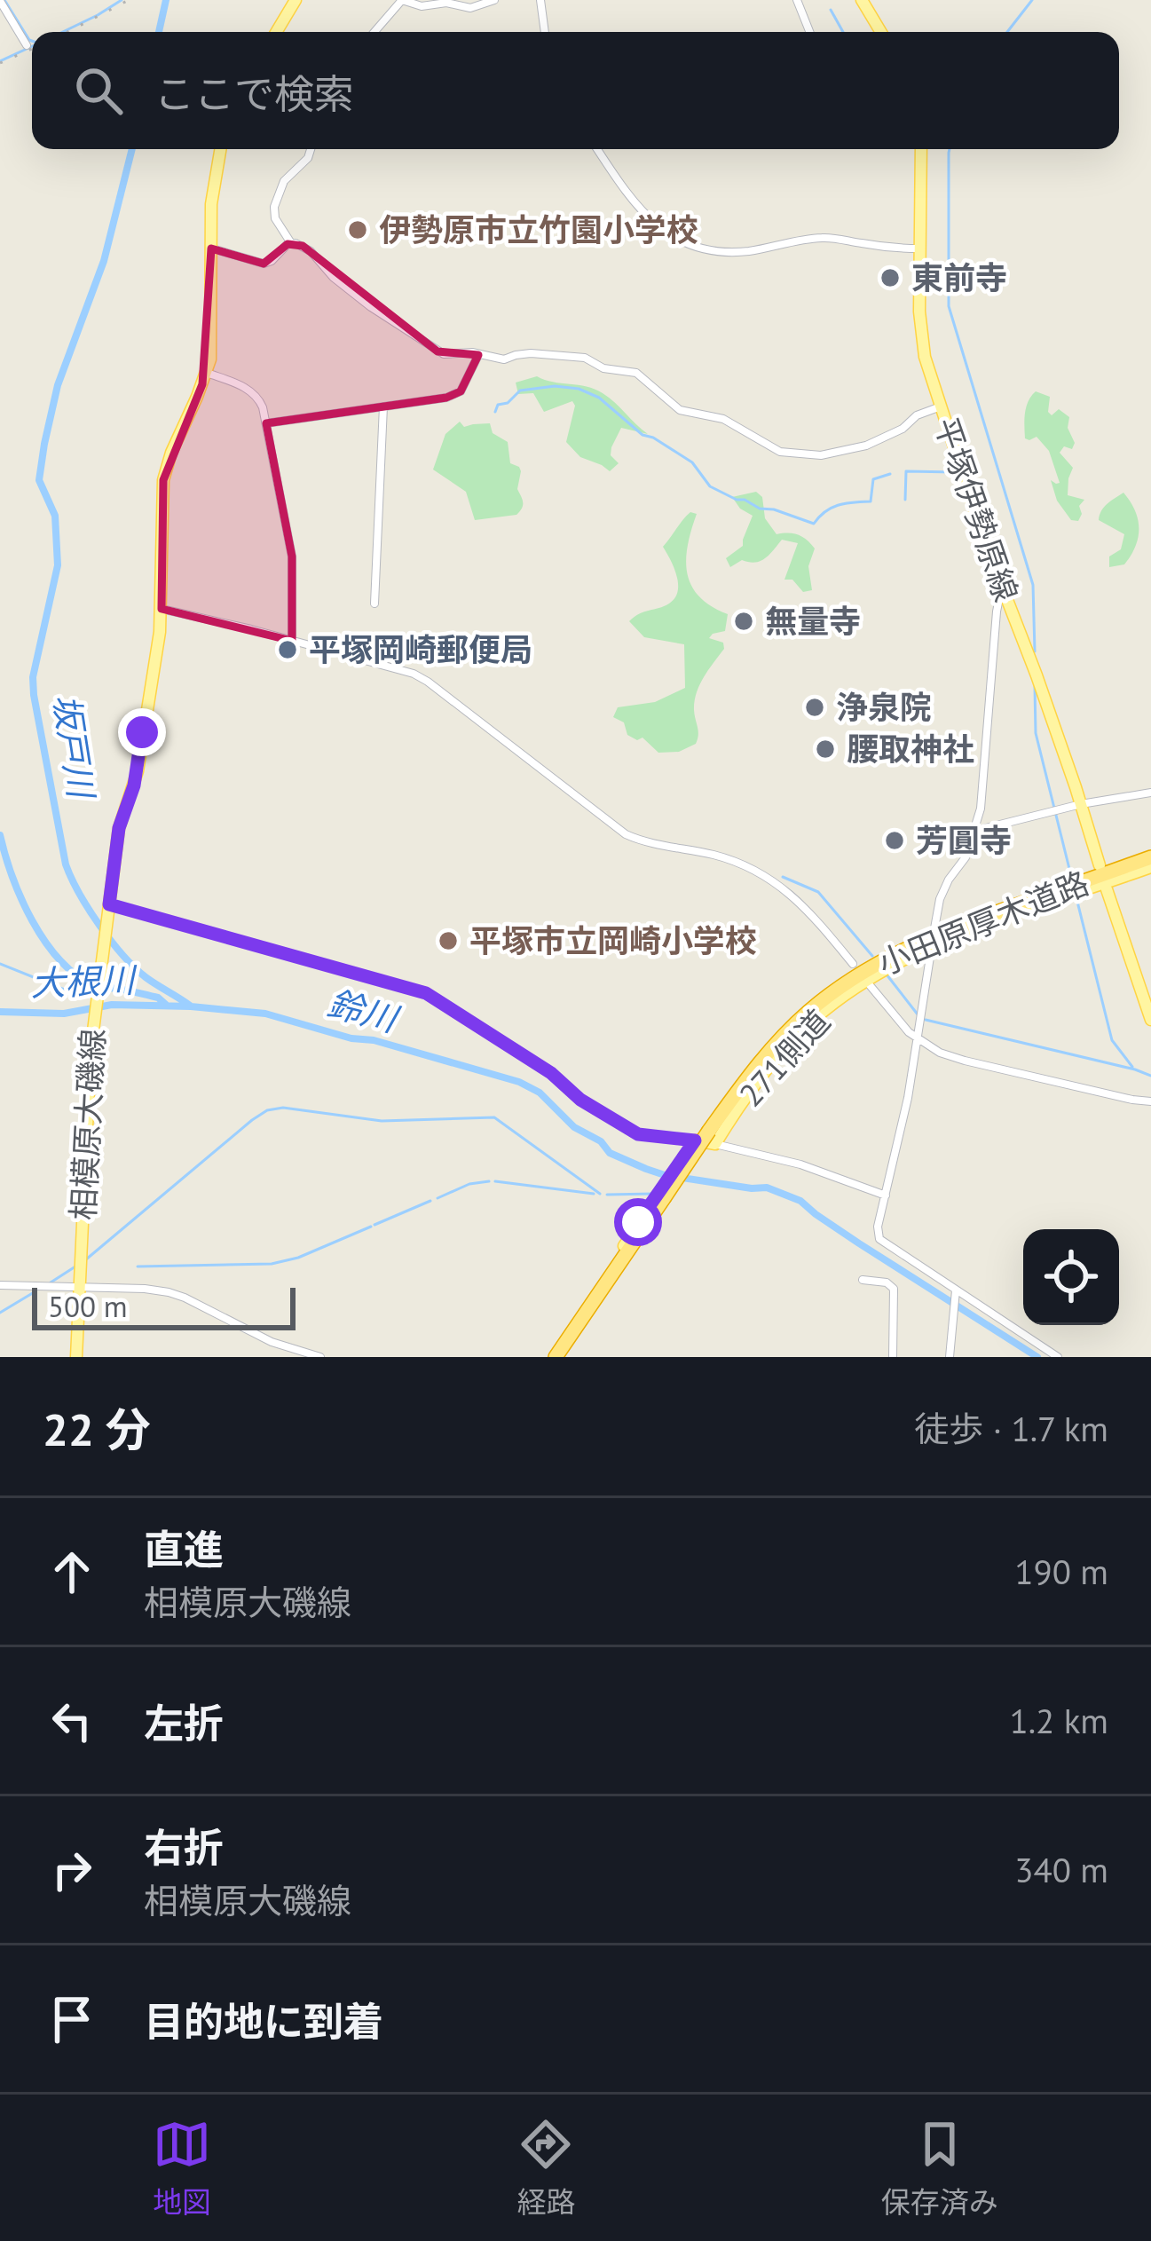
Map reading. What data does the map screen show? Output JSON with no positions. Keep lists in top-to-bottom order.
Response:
{
  "streets": {
    "highway": ["小田原厚木道路"],
    "main road": ["平塚伊勢原線", "271側道", "相模原大磯線"]
  },
  "crossings": [
    ["小田原厚木道路", "271側道"]
  ],
  "water": ["坂戸川", "大根川", "鈴川"],
  "places": [
    "伊勢原市立竹園小学校",
    "東前寺",
    "無量寺",
    "平塚岡崎郵便局",
    "浄泉院",
    "腰取神社",
    "芳圓寺",
    "平塚市立岡崎小学校"
  ],
  "scale_bar": "500 m",
  "page": {
    "search": "ここで検索",
    "scale": "500 m",
    "heading": ["22 分", "徒歩 · 1.7 km"],
    "list": [
      ["直進", "相模原大磯線", "190 m"],
      ["左折", "1.2 km"],
      ["右折", "相模原大磯線", "340 m"],
      "目的地に到着"
    ],
    "nav": ["地図", "経路", "保存済み"]
  }
}
